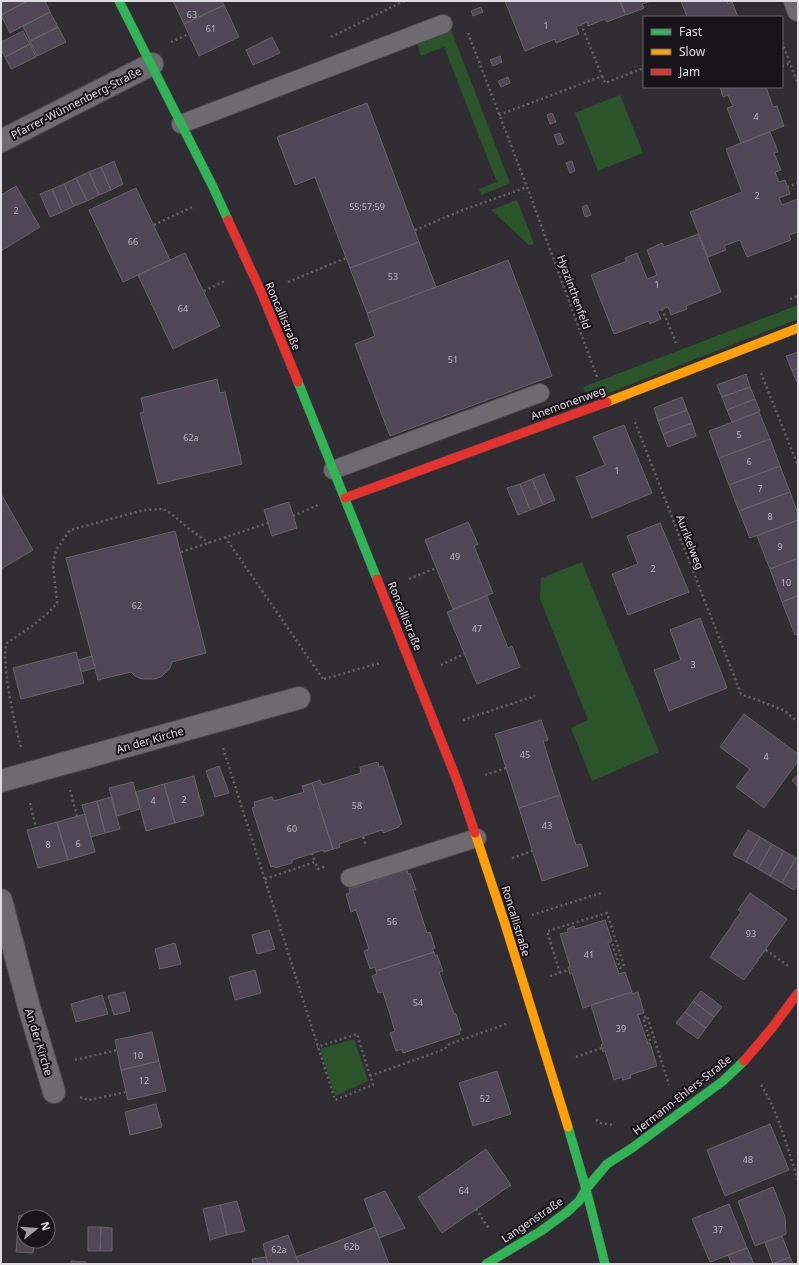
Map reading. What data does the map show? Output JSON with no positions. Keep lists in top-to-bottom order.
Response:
{
  "streets": {
    "street": [
      "Pfarrer-Wünnenberg-Straße",
      "Roncallistraße",
      "Anemonenweg",
      "An der Kirche",
      "Hermann-Ehlers-Straße",
      "Langenstraße"
    ],
    "path": ["Hyazinthenfeld", "Aurikelweg"]
  },
  "crossings": [
    ["Pfarrer-Wünnenberg-Straße", "Roncallistraße"],
    ["Hyazinthenfeld", "Anemonenweg"],
    ["Roncallistraße", "Anemonenweg"],
    ["Roncallistraße", "Hermann-Ehlers-Straße"],
    ["Roncallistraße", "Langenstraße"],
    ["Anemonenweg", "Aurikelweg"],
    ["Hermann-Ehlers-Straße", "Langenstraße"]
  ],
  "house_numbers": [
    "63",
    "1",
    "61",
    "4",
    "2",
    "55;57;59",
    "2",
    "66",
    "53",
    "1",
    "64",
    "51",
    "5",
    "62a",
    "6",
    "1",
    "7",
    "8",
    "9",
    "49",
    "2",
    "10",
    "62",
    "47",
    "3",
    "45",
    "4",
    "2",
    "4",
    "58",
    "43",
    "60",
    "6",
    "8",
    "56",
    "93",
    "41",
    "54",
    "39",
    "10",
    "12",
    "52",
    "48",
    "64",
    "37",
    "62b",
    "62a"
  ],
  "legend": ["Fast", "Slow", "Jam"],
  "north": "right"
}
